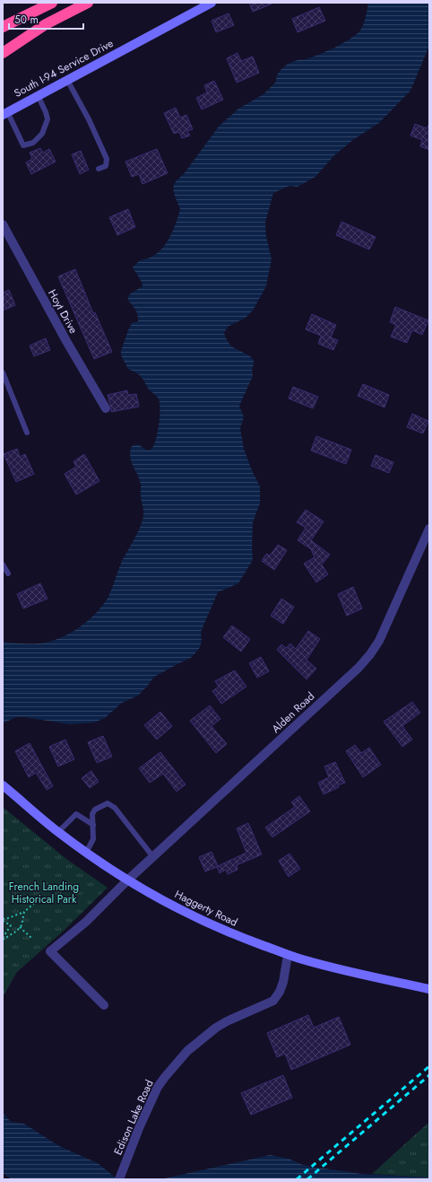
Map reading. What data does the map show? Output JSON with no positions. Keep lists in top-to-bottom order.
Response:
{
  "streets": {
    "main road": ["South I-94 Service Drive", "Haggerty Road"],
    "street": ["Hoyt Drive", "Alden Road", "Edison Lake Road"]
  },
  "crossings": [
    ["Alden Road", "Haggerty Road"],
    ["Haggerty Road", "Edison Lake Road"]
  ],
  "parks": ["French Landing Historical Park"],
  "scale_bar": "50 m"
}
